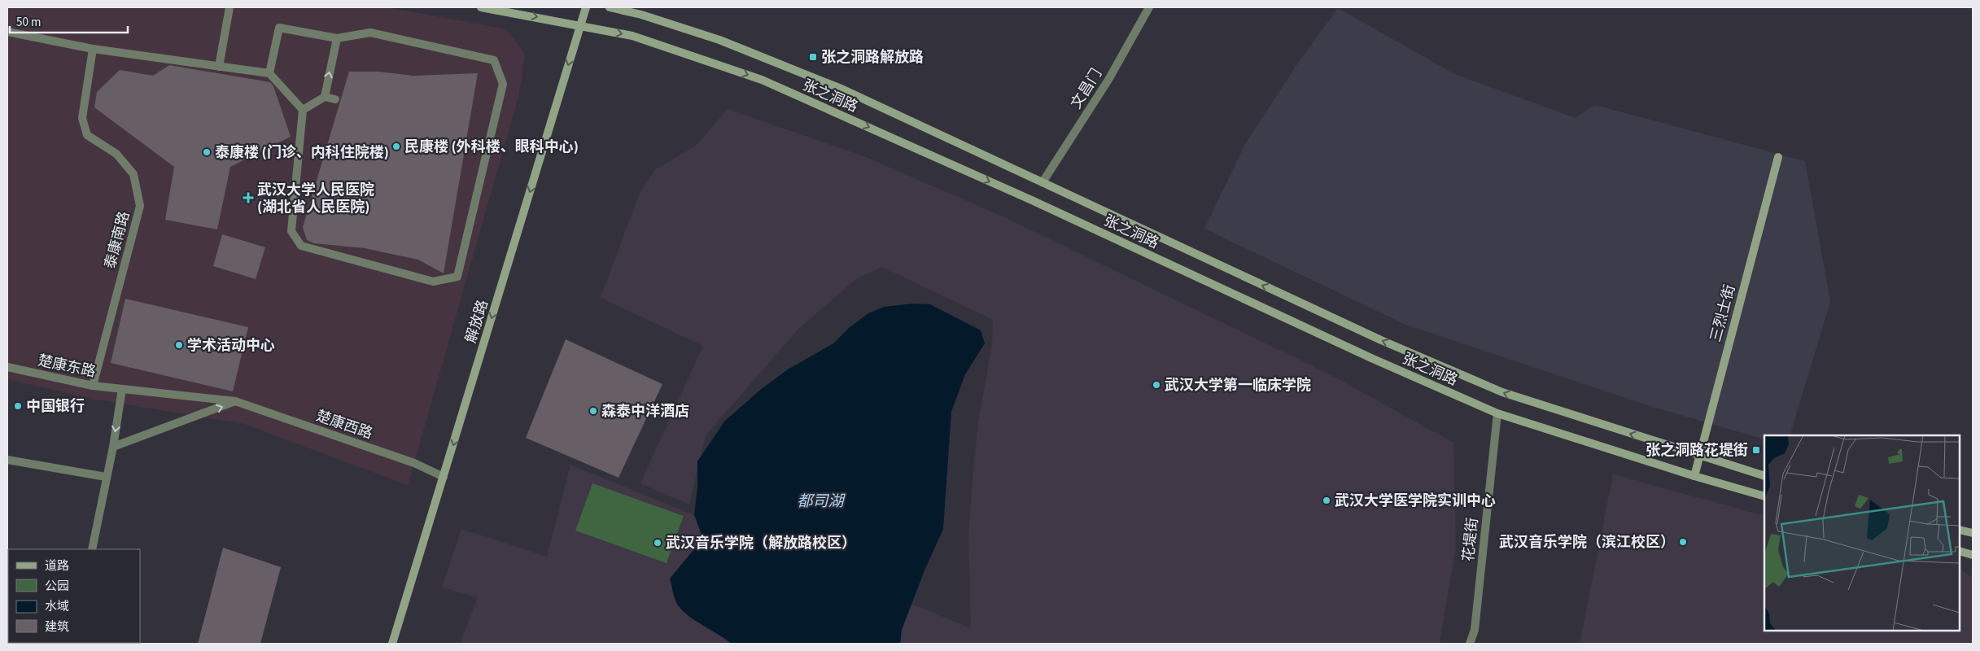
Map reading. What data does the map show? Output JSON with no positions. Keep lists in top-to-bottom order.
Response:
{
  "streets": {
    "main road": ["张之洞路", "三烈士街", "解放路"],
    "street": [
      "文昌门",
      "泰康南路",
      "楚康东路",
      "楚康西路",
      "花堤街"
    ]
  },
  "crossings": [
    ["文昌门", "张之洞路"],
    ["张之洞路", "三烈士街"],
    ["张之洞路", "解放路"],
    ["张之洞路", "花堤街"],
    ["泰康南路", "楚康东路"],
    ["解放路", "楚康西路"],
    ["楚康东路", "楚康西路"]
  ],
  "one_way": ["解放路"],
  "water": ["都司湖"],
  "places": {
    "transit": ["张之洞路解放路", "张之洞路花堤街"],
    "other": [
      "民康楼 (外科楼、眼科中心)",
      "泰康楼 (门诊、内科住院楼)",
      "学术活动中心",
      "武汉大学第一临床学院",
      "中国银行",
      "森泰中洋酒店",
      "武汉大学医学院实训中心",
      "武汉音乐学院（滨江校区）",
      "武汉音乐学院（解放路校区）"
    ],
    "health": ["武汉大学人民医院 (湖北省人民医院)"]
  },
  "legend": [
    "道路",
    "公园",
    "水域",
    "建筑"
  ],
  "scale_bar": "50 m"
}
